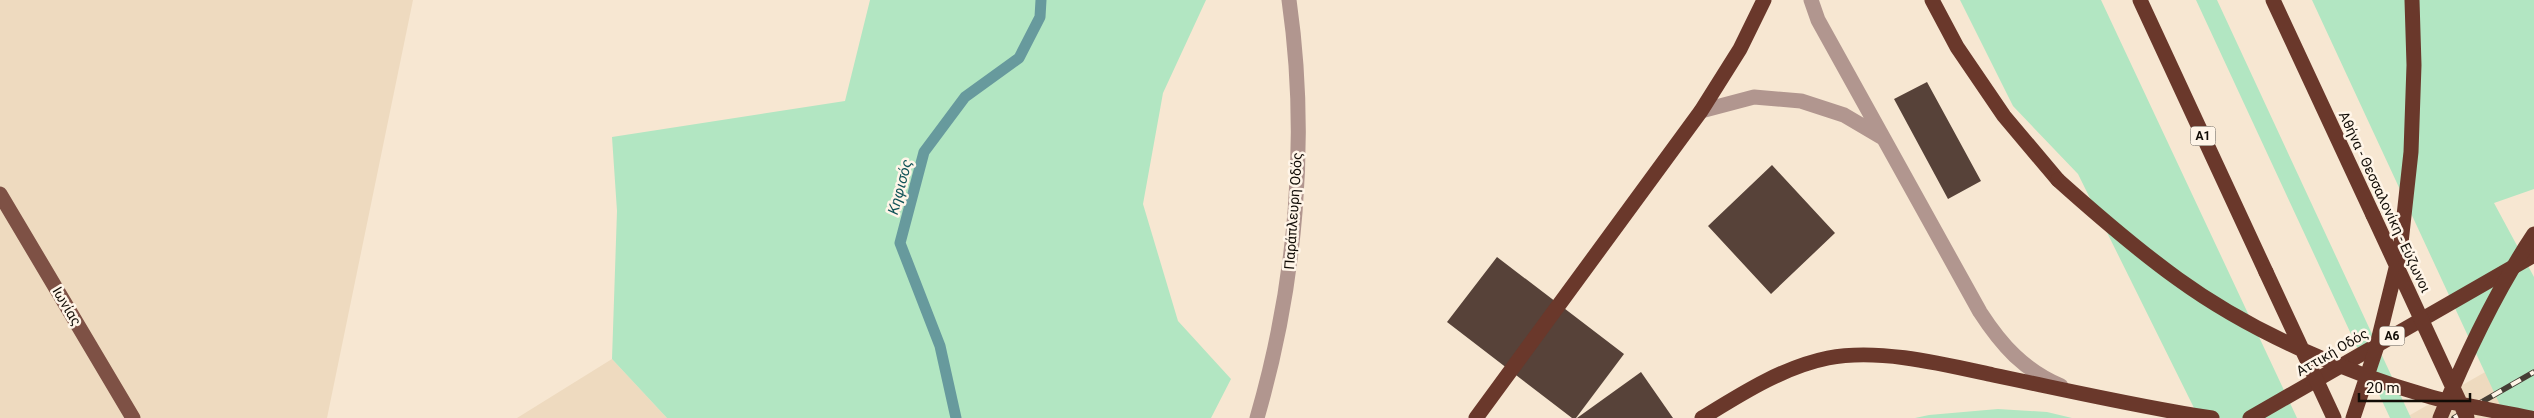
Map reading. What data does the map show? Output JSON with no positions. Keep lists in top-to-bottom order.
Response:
{
  "streets": {
    "highway": [
      "Α1",
      "Αθήνα - Θεσσαλονίκη - Εύζωνοι",
      "Α6",
      "Αττική Οδός"
    ],
    "main road": ["Ιωνίας"],
    "street": ["Παράπλευρη Οδός"]
  },
  "water": ["Κηφισός"],
  "scale_bar": "20 m"
}
